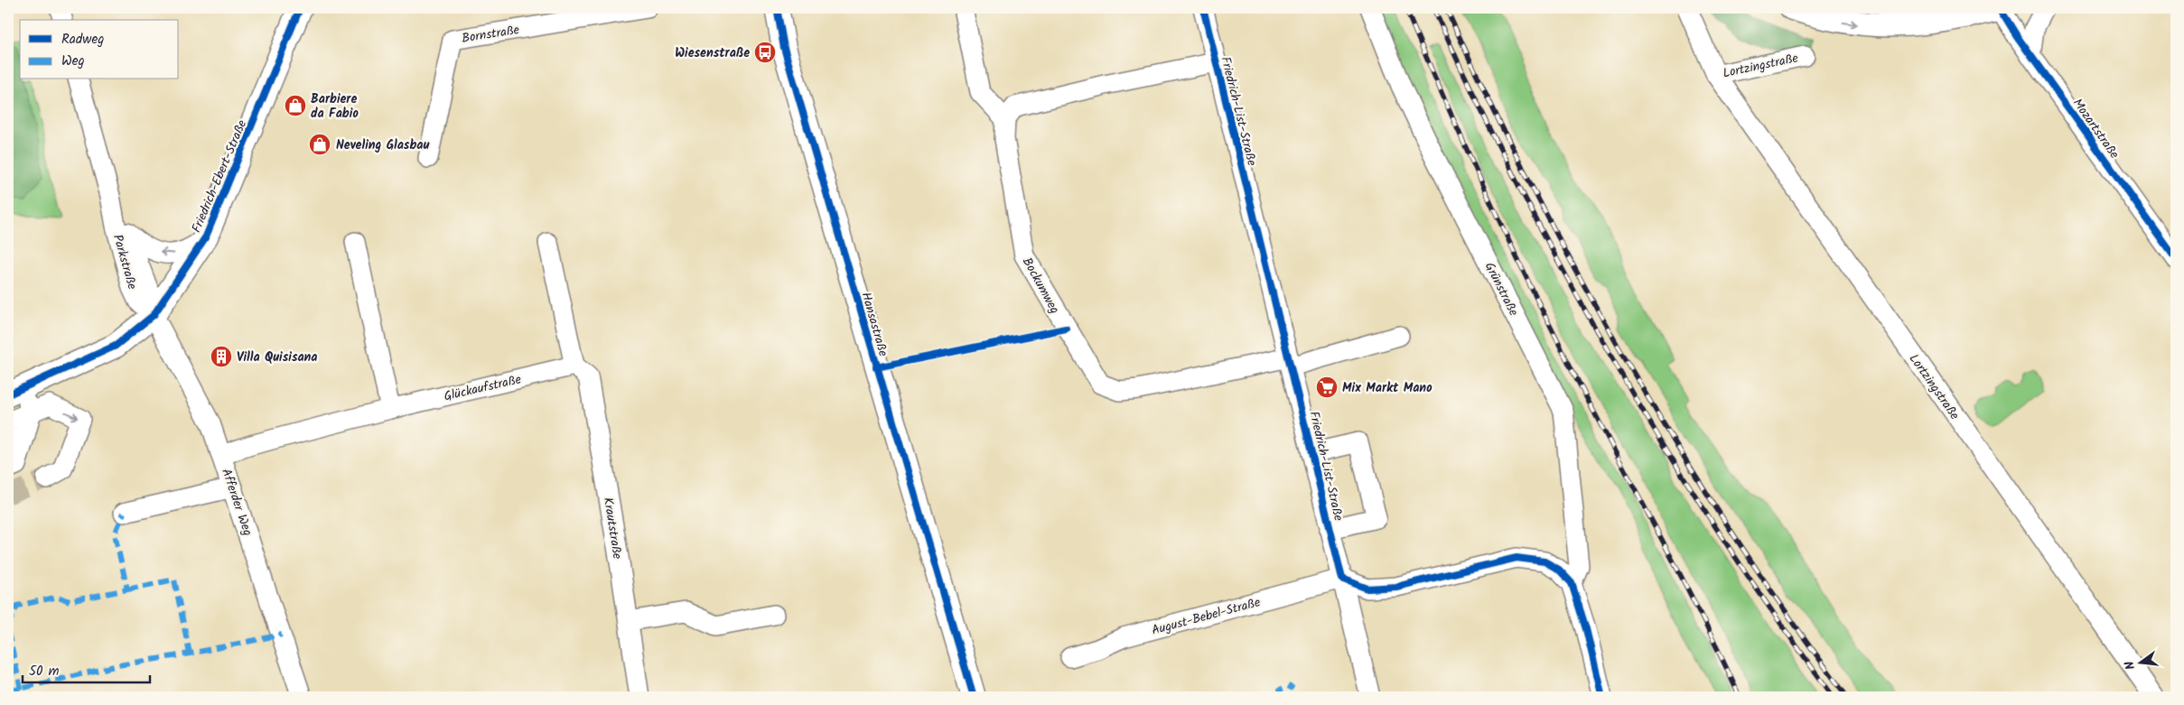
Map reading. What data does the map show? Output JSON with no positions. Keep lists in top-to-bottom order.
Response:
{
  "streets": {
    "main road": ["Friedrich-Ebert-Straße", "Hansastraße"],
    "street": [
      "Bornstraße",
      "Lortzingstraße",
      "Friedrich-List-Straße",
      "Mozartstraße",
      "Parkstraße",
      "Bockumweg",
      "Grünstraße",
      "Glückaufstraße",
      "Afferder Weg",
      "Krautstraße",
      "August-Bebel-Straße"
    ]
  },
  "crossings": [
    ["Friedrich-List-Straße", "Bockumweg"],
    ["Friedrich-List-Straße", "August-Bebel-Straße"],
    ["Friedrich-Ebert-Straße", "Parkstraße"],
    ["Friedrich-Ebert-Straße", "Afferder Weg"],
    ["Parkstraße", "Afferder Weg"],
    ["Glückaufstraße", "Afferder Weg"],
    ["Glückaufstraße", "Krautstraße"]
  ],
  "places": {
    "bus stop": ["Wiesenstraße"],
    "shop": ["Barbiere da Fabio", "Neveling Glasbau"],
    "building": ["Villa Quisisana"],
    "supermarket": ["Mix Markt Mano"]
  },
  "legend": ["Radweg", "Weg"],
  "scale_bar": "50 m",
  "north": "left"
}
